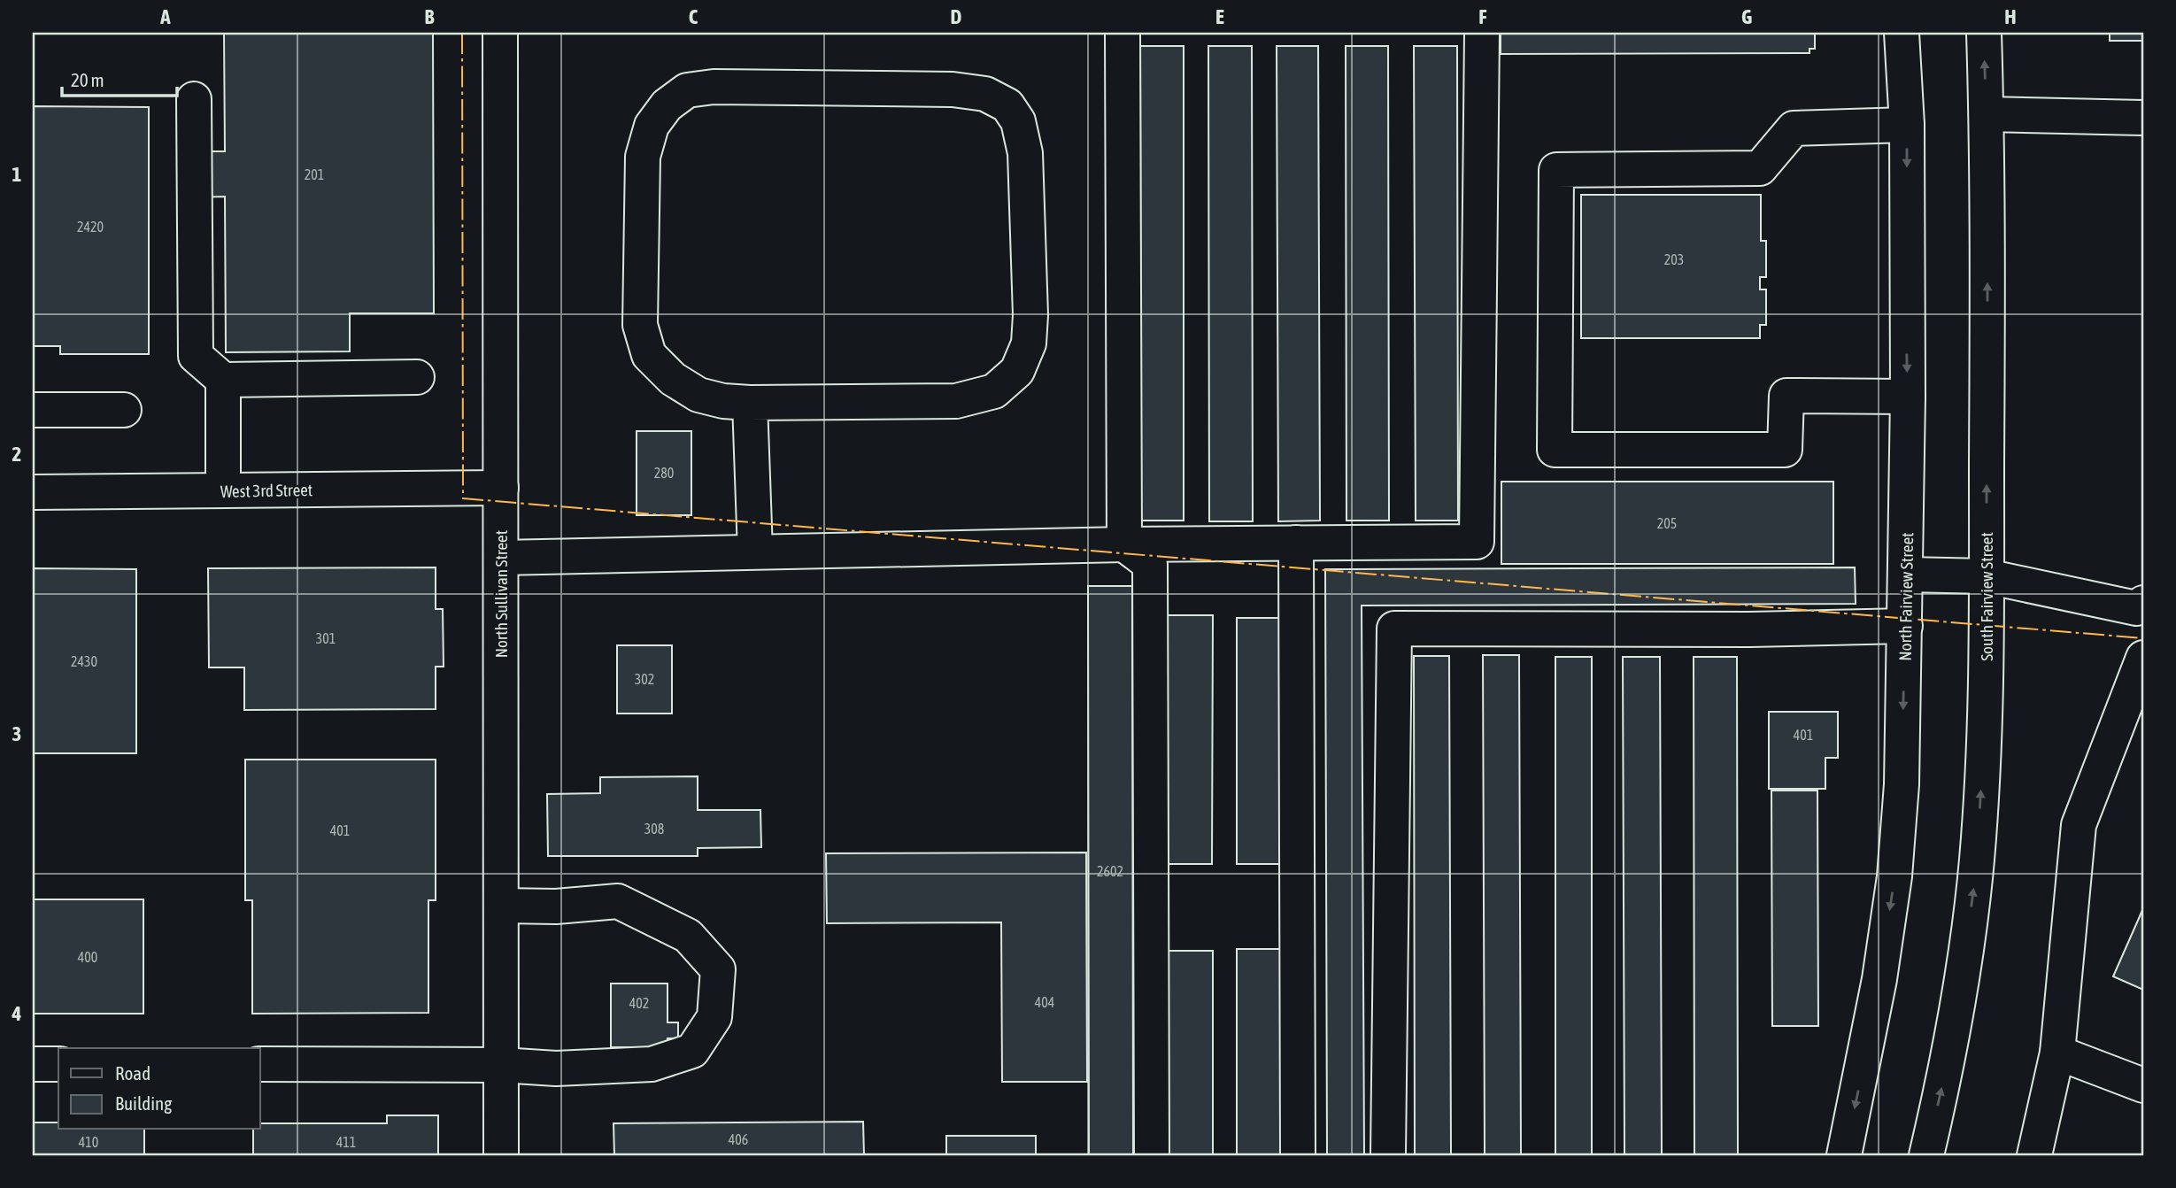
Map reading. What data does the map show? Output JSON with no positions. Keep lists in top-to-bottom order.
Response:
{
  "streets": {
    "main road": [
      "West 3rd Street",
      "North Sullivan Street",
      "North Fairview Street",
      "South Fairview Street"
    ]
  },
  "crossings": [
    ["West 3rd Street", "North Sullivan Street"]
  ],
  "house_numbers": [
    "201",
    "2420",
    "203",
    "280",
    "205",
    "301",
    "2430",
    "302",
    "401",
    "308",
    "401",
    "2602",
    "400",
    "404",
    "402",
    "406",
    "410",
    "411"
  ],
  "legend": ["Road", "Building"],
  "scale_bar": "20 m",
  "grid": {
    "columns": [
      "A",
      "B",
      "C",
      "D",
      "E",
      "F",
      "G",
      "H"
    ],
    "rows": [
      "1",
      "2",
      "3",
      "4"
    ]
  }
}
